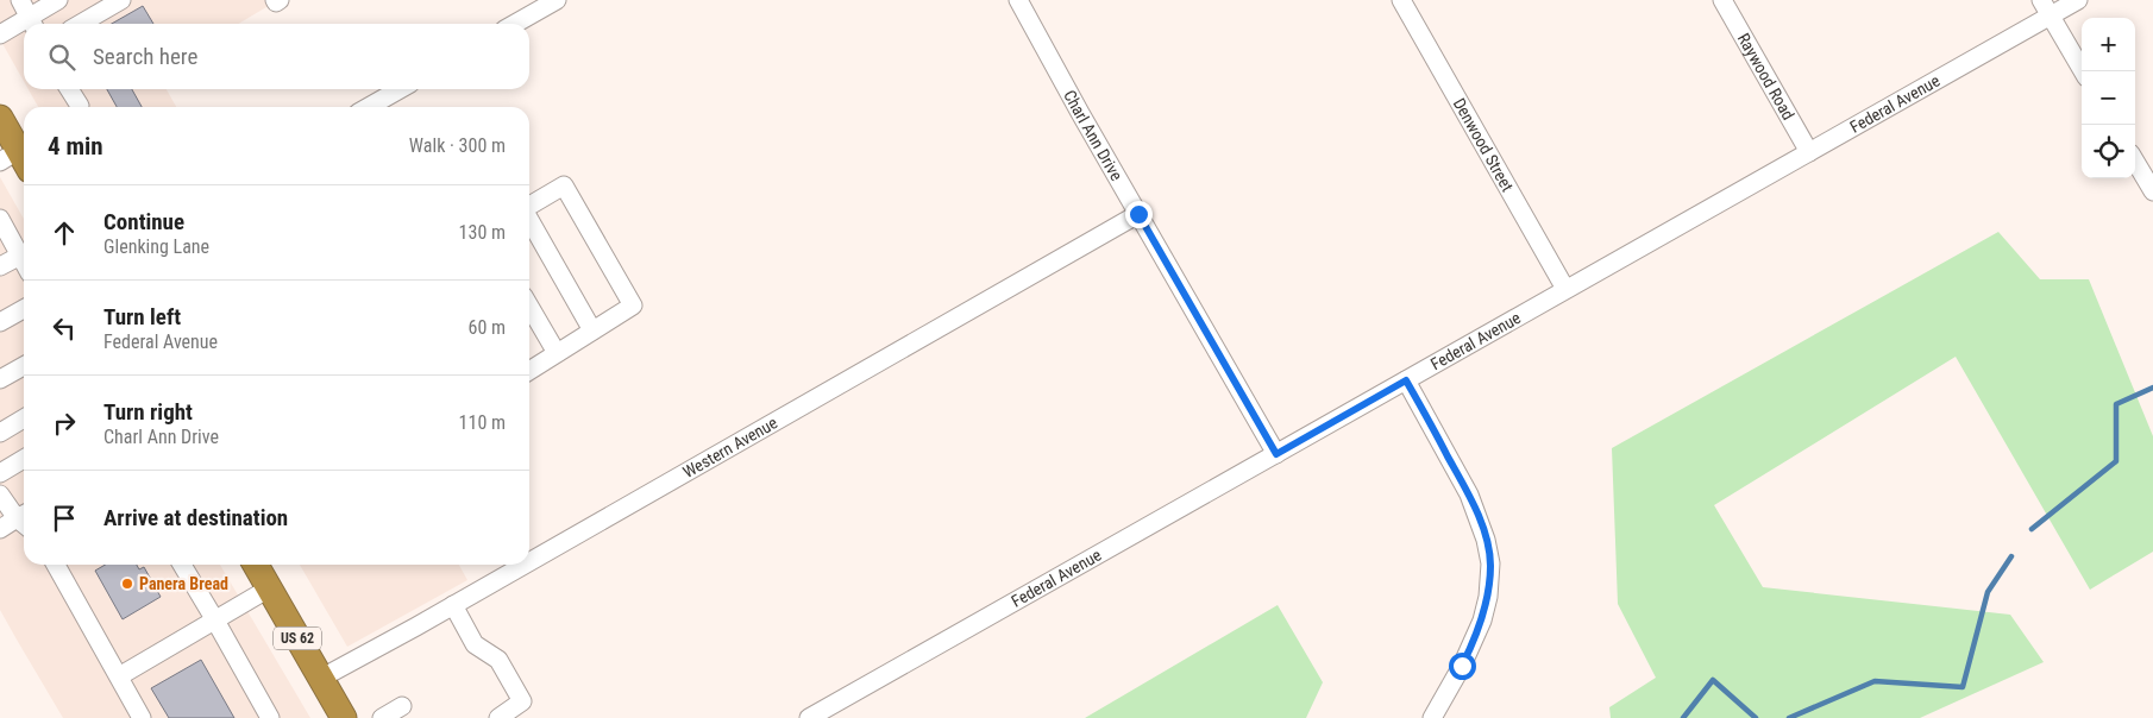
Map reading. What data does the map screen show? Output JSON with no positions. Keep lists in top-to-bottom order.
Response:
{
  "streets": {
    "highway": ["US 62"],
    "street": [
      "Raywood Road",
      "Federal Avenue",
      "Charl Ann Drive",
      "Denwood Street",
      "Western Avenue"
    ]
  },
  "crossings": [
    ["Raywood Road", "Federal Avenue"],
    ["Federal Avenue", "Charl Ann Drive"],
    ["Federal Avenue", "Denwood Street"],
    ["Charl Ann Drive", "Western Avenue"],
    ["Western Avenue", "US 62"]
  ],
  "places": ["Panera Bread"],
  "page": {
    "map_buttons": ["+", "−"],
    "search": "Search here",
    "heading": ["4 min", "Walk · 300 m"],
    "list": [
      ["Continue", "Glenking Lane", "130 m"],
      ["Turn left", "Federal Avenue", "60 m"],
      ["Turn right", "Charl Ann Drive", "110 m"],
      "Arrive at destination"
    ]
  }
}
